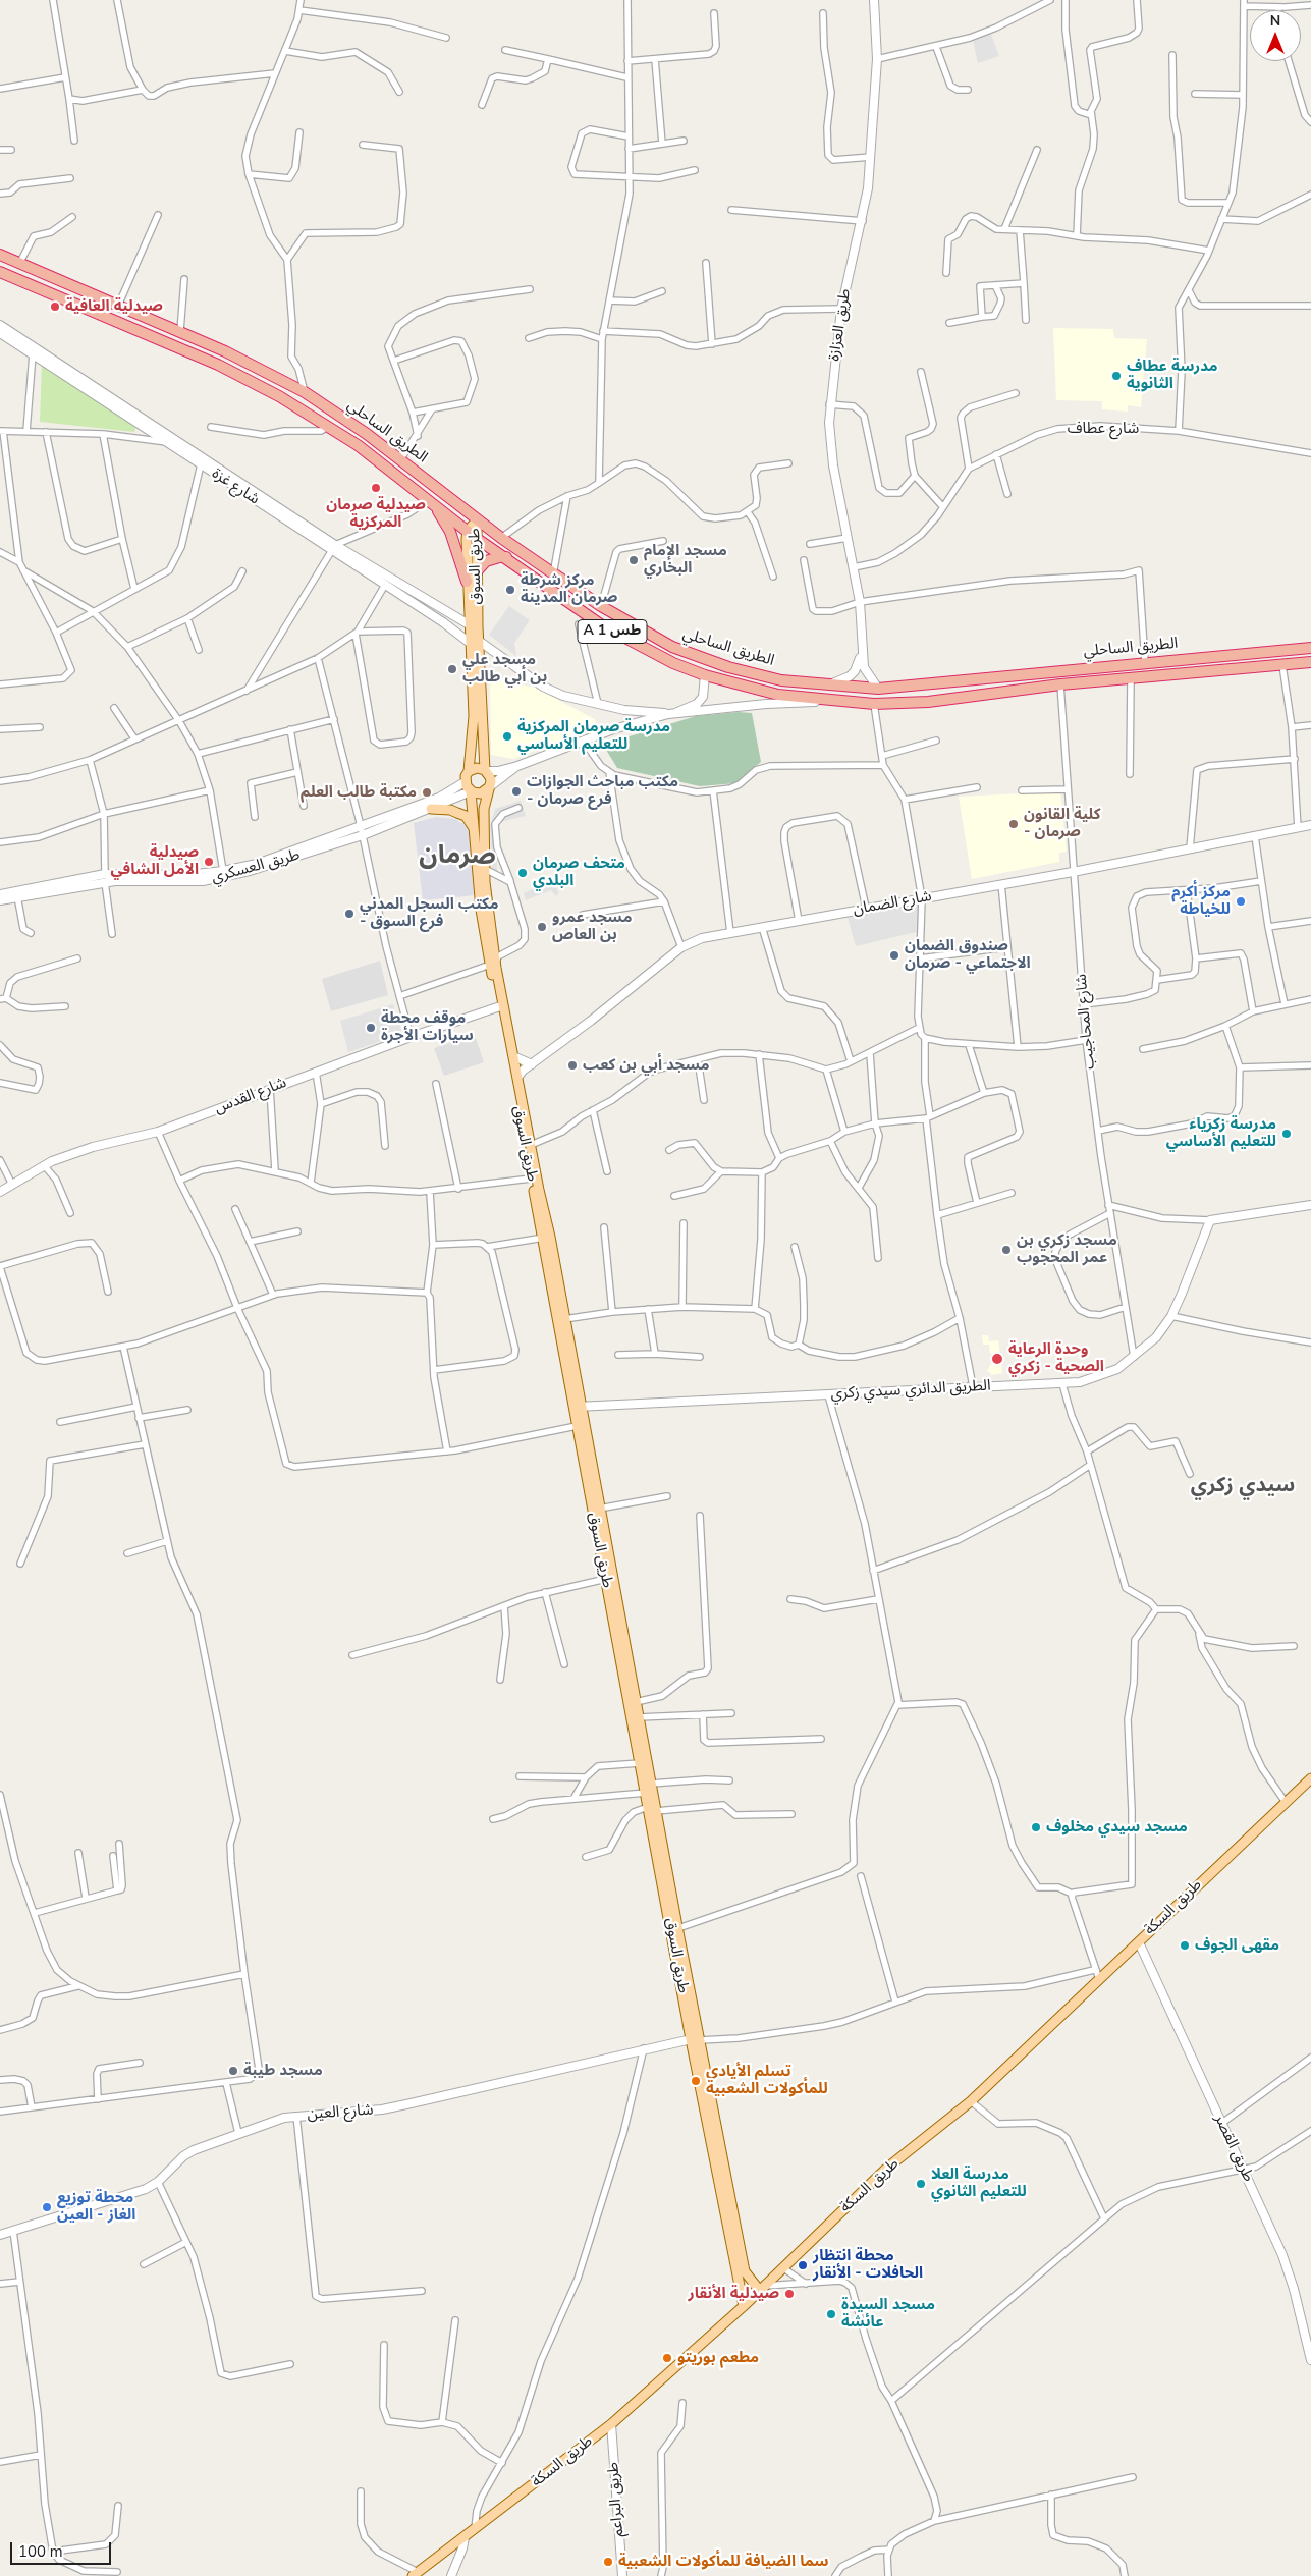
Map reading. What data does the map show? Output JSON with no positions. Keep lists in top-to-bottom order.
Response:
{
  "streets": {
    "highway": ["الطريق الساحلي", "A 1 طس"],
    "main road": ["طريق السوق", "طريق السكة"],
    "street": [
      "طريق العزازة",
      "شارع عطاف",
      "شارع غزة",
      "طريق العسكري",
      "شارع الضمان",
      "شارع المحاجيب",
      "شارع القدس",
      "الطريق الدائري سيدي زكري",
      "شارع العين",
      "طريق القصر",
      "طريق البراعم"
    ]
  },
  "crossings": [
    ["طريق العزازة", "شارع عطاف"],
    ["طريق العزازة", "الطريق الساحلي"],
    ["الطريق الساحلي", "طريق السوق"],
    ["الطريق الساحلي", "شارع المحاجيب"],
    ["شارع غزة", "طريق السوق"],
    ["طريق السوق", "طريق العسكري"],
    ["طريق السوق", "شارع الضمان"],
    ["طريق السوق", "شارع القدس"],
    ["طريق السوق", "الطريق الدائري سيدي زكري"],
    ["طريق السوق", "طريق السكة"],
    ["طريق السوق", "شارع العين"],
    ["شارع الضمان", "شارع المحاجيب"],
    ["شارع المحاجيب", "الطريق الدائري سيدي زكري"],
    ["طريق السكة", "طريق القصر"],
    ["طريق السكة", "طريق البراعم"]
  ],
  "districts": ["صرمان", "سيدي زكري"],
  "places": [
    "صيدلية العافية",
    "مدرسة عطاف الثانوية",
    "صيدلية صرمان المركزية",
    "مسجد الإمام البخاري",
    "مركز شرطة صرمان المدينة",
    "مسجد علي بن أبي طالب",
    "مدرسة صرمان المركزية للتعليم الأساسي",
    "مكتب مباحث الجوازات - فرع صرمان",
    "مكتبة طالب العلم",
    "كلية القانون - صرمان",
    "صيدلية الأمل الشافي",
    "متحف صرمان البلدي",
    "مركز أكرم للخياطة",
    "مكتب السجل المدني - فرع السوق",
    "مسجد عمرو بن العاص",
    "صندوق الضمان الاجتماعي - صرمان",
    "موقف محطة سيارات الأجرة",
    "مسجد أبي بن كعب",
    "مدرسة زكرياء للتعليم الأساسي",
    "مسجد زكري بن عمر المحجوب",
    "وحدة الرعاية الصحية - زكري",
    "مسجد سيدي مخلوف",
    "مقهى الجوف",
    "مسجد طيبة",
    "تسلم الأيادي للمأكولات الشعبية",
    "مدرسة العلا للتعليم الثانوي",
    "محطة توزيع الغاز - العين",
    "محطة انتظار الحافلات - الأنقار",
    "صيدلية الأنقار",
    "مسجد السيدة عائشة",
    "مطعم بوريتو",
    "سما الضيافة للمأكولات الشعبية"
  ],
  "scale_bar": "100 m",
  "north": "top"
}
